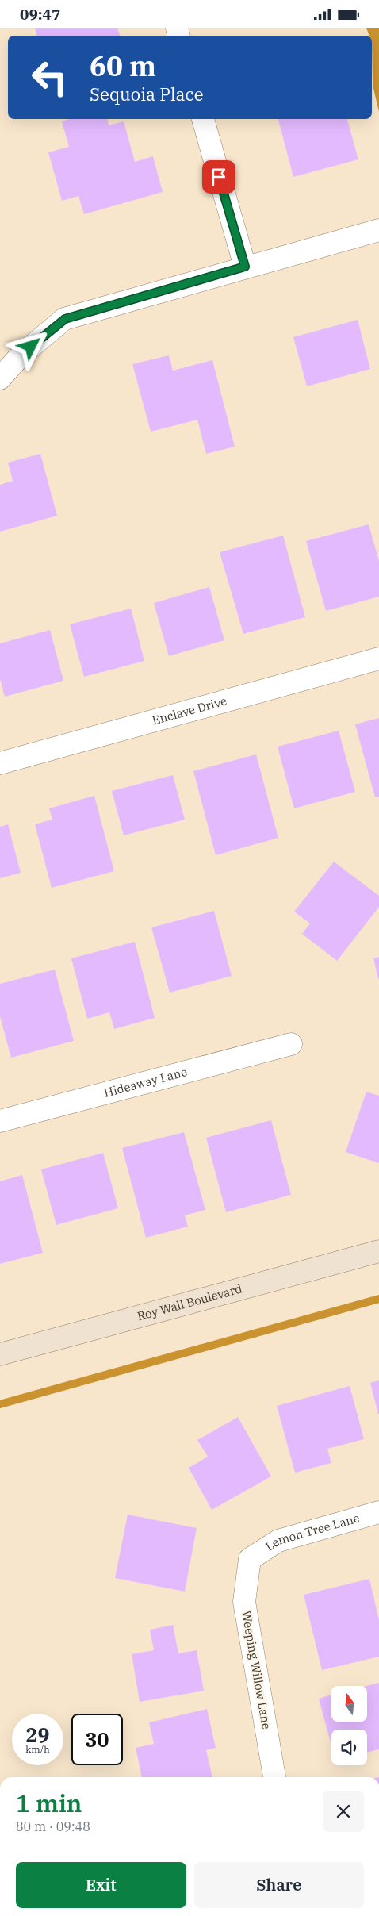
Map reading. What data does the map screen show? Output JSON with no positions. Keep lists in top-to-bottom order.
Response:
{
  "streets": {
    "street": [
      "Enclave Drive",
      "Hideaway Lane",
      "Roy Wall Boulevard",
      "Lemon Tree Lane",
      "Weeping Willow Lane"
    ]
  },
  "crossings": [
    ["Lemon Tree Lane", "Weeping Willow Lane"]
  ],
  "north": "top",
  "page": {
    "status": "09:47",
    "turn": ["60 m", "Sequoia Place"],
    "speed": "29 km/h",
    "limit": "30",
    "heading": ["1 min", "80 m · 09:48"],
    "buttons": ["Exit", "Share"]
  }
}
